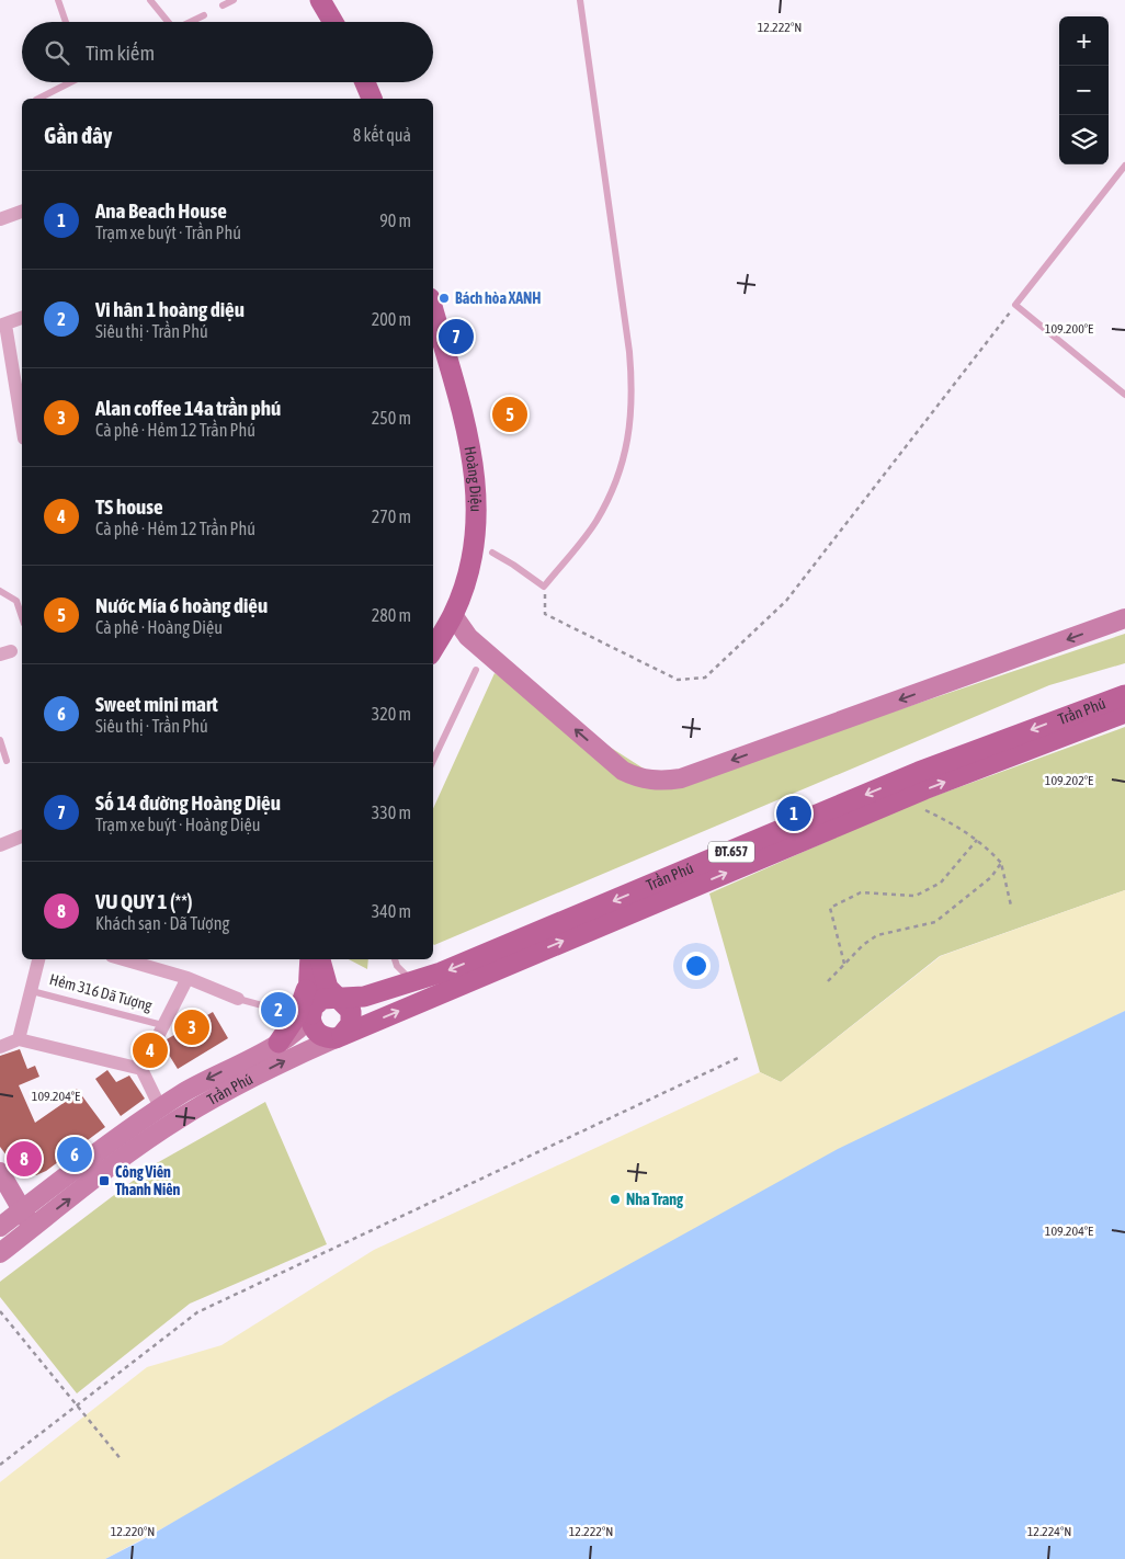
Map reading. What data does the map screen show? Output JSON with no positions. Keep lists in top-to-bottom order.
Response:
{
  "streets": {
    "main road": ["Hoàng Diệu", "Trần Phú", "ĐT.657"],
    "street": ["Hẻm 316 Dã Tượng"]
  },
  "crossings": [
    ["Trần Phú", "ĐT.657"]
  ],
  "places": {
    "other": ["Bách hòa XANH", "Nha Trang"],
    "transit": ["Công Viên Thanh Niên"]
  },
  "page": {
    "map_buttons": ["+", "−"],
    "search": "Tìm kiếm",
    "heading": ["Gần đây", "8 kết quả"],
    "list": [
      {
        "mark": "1",
        "name": "Ana Beach House",
        "note": "Trạm xe buýt · Trần Phú",
        "value": "90 m"
      },
      {
        "mark": "2",
        "name": "Vi hân 1 hoàng diệu",
        "note": "Siêu thị · Trần Phú",
        "value": "200 m"
      },
      {
        "mark": "3",
        "name": "Alan coffee 14a trần phú",
        "note": "Cà phê · Hẻm 12 Trần Phú",
        "value": "250 m"
      },
      {
        "mark": "4",
        "name": "TS house",
        "note": "Cà phê · Hẻm 12 Trần Phú",
        "value": "270 m"
      },
      {
        "mark": "5",
        "name": "Nước Mía 6 hoàng diệu",
        "note": "Cà phê · Hoàng Diệu",
        "value": "280 m"
      },
      {
        "mark": "6",
        "name": "Sweet mini mart",
        "note": "Siêu thị · Trần Phú",
        "value": "320 m"
      },
      {
        "mark": "7",
        "name": "Số 14 đường Hoàng Diệu",
        "note": "Trạm xe buýt · Hoàng Diệu",
        "value": "330 m"
      },
      {
        "mark": "8",
        "name": "VU QUY 1 (**)",
        "note": "Khách sạn · Dã Tượng",
        "value": "340 m"
      }
    ],
    "pins": [
      "7",
      "5",
      "1",
      "2",
      "3",
      "4",
      "6",
      "8"
    ]
  },
  "coordinates": [
    "12.222°N",
    "109.200°E",
    "109.202°E",
    "109.204°E",
    "12.220°N",
    "12.224°N"
  ]
}
